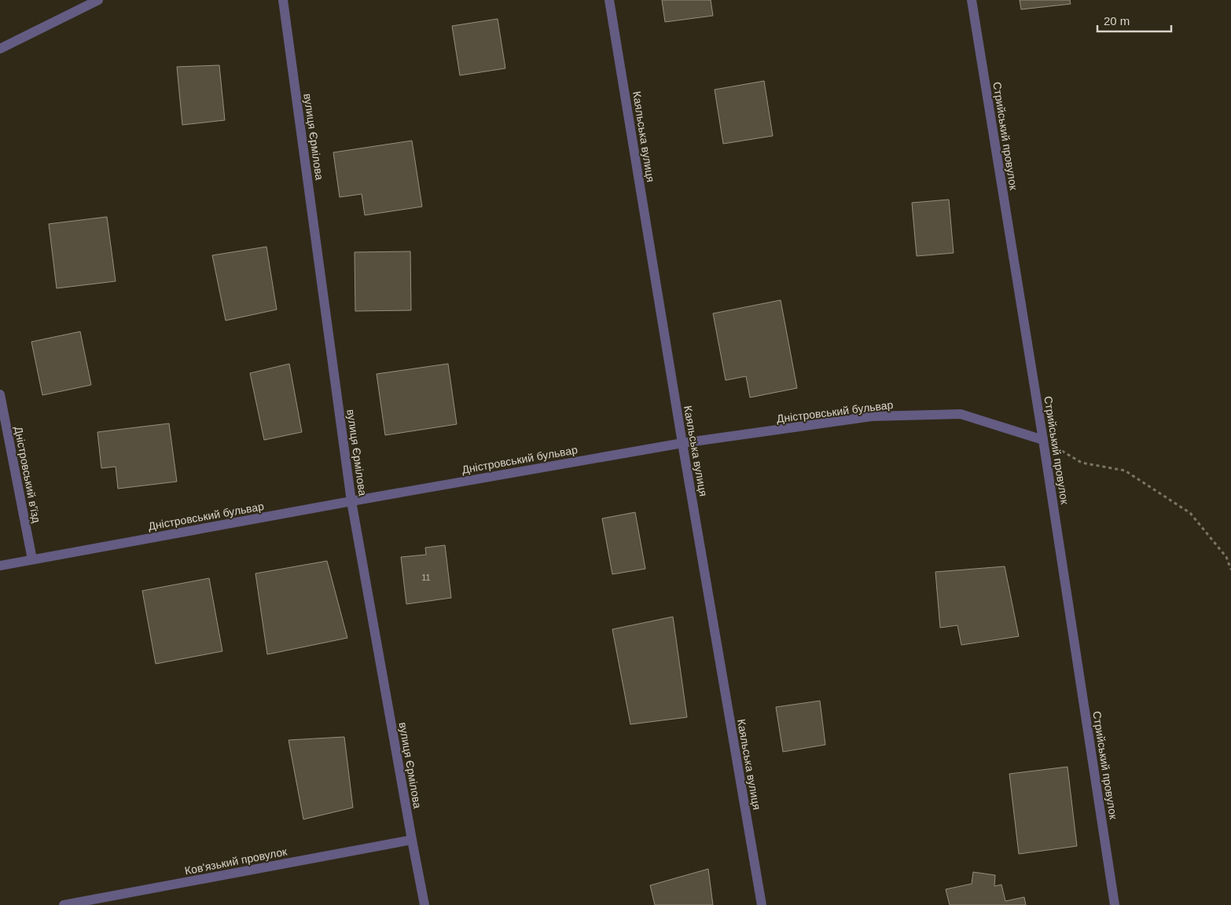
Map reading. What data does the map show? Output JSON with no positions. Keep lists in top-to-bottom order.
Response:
{
  "streets": {
    "street": [
      "Стрийський провулок",
      "вулиця Єрмілова",
      "Каяльська вулиця",
      "Дністровський бульвар",
      "Дністровський в'їзд",
      "Ков'язький провулок"
    ]
  },
  "crossings": [
    ["Стрийський провулок", "Дністровський бульвар"],
    ["вулиця Єрмілова", "Дністровський бульвар"],
    ["вулиця Єрмілова", "Ков'язький провулок"],
    ["Каяльська вулиця", "Дністровський бульвар"],
    ["Дністровський бульвар", "Дністровський в'їзд"]
  ],
  "house_numbers": ["11"],
  "scale_bar": "20 m"
}
